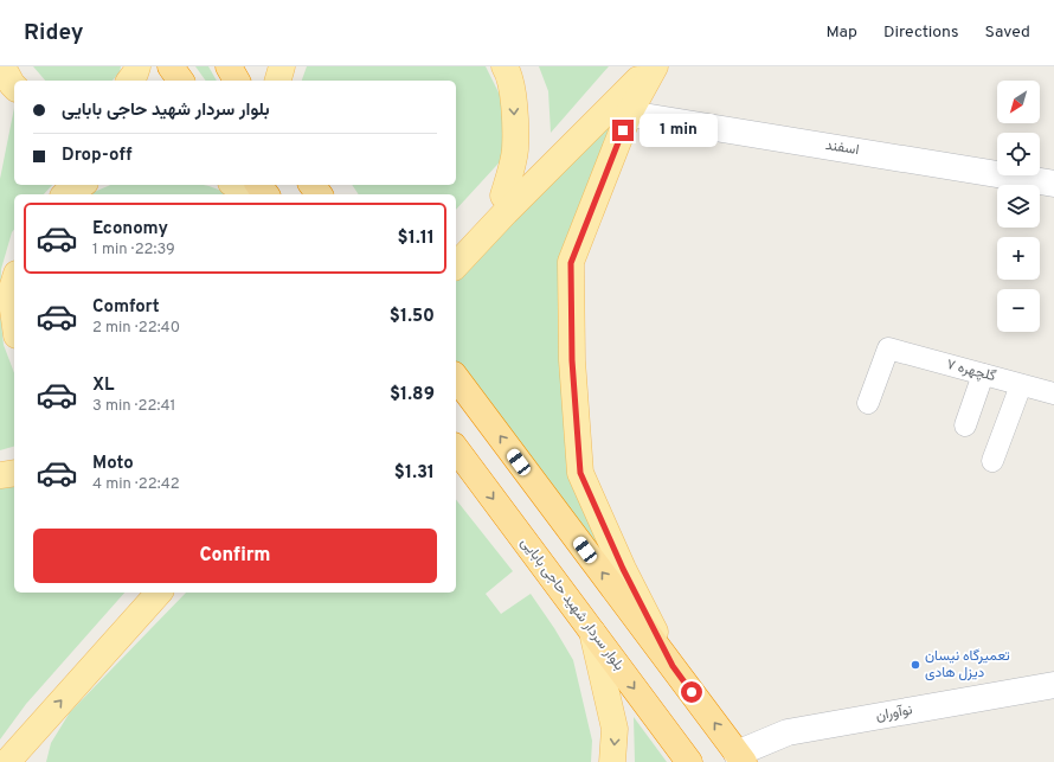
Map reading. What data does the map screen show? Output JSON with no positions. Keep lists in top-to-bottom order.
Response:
{
  "streets": {
    "highway": ["بلوار سردار شهید حاجی بابایی"],
    "street": ["اسفند", "گلچهره ۷", "نوآوران"]
  },
  "places": ["تعمیرگاه نیسان دیزل هادی"],
  "north": "bottom left",
  "page": {
    "header": "Ridey",
    "nav": ["Map", "Directions", "Saved"],
    "map_buttons": ["+", "−"],
    "banner": ["بلوار سردار شهید حاجی بابایی", "Drop-off"],
    "bubble": "1 min",
    "list": [
      {
        "name": "Economy",
        "note": "1 min · 22:39",
        "value": "$1.11"
      },
      {
        "name": "Comfort",
        "note": "2 min · 22:40",
        "value": "$1.50"
      },
      {
        "name": "XL",
        "note": "3 min · 22:41",
        "value": "$1.89"
      },
      {
        "name": "Moto",
        "note": "4 min · 22:42",
        "value": "$1.31"
      }
    ],
    "buttons": "Confirm"
  }
}
